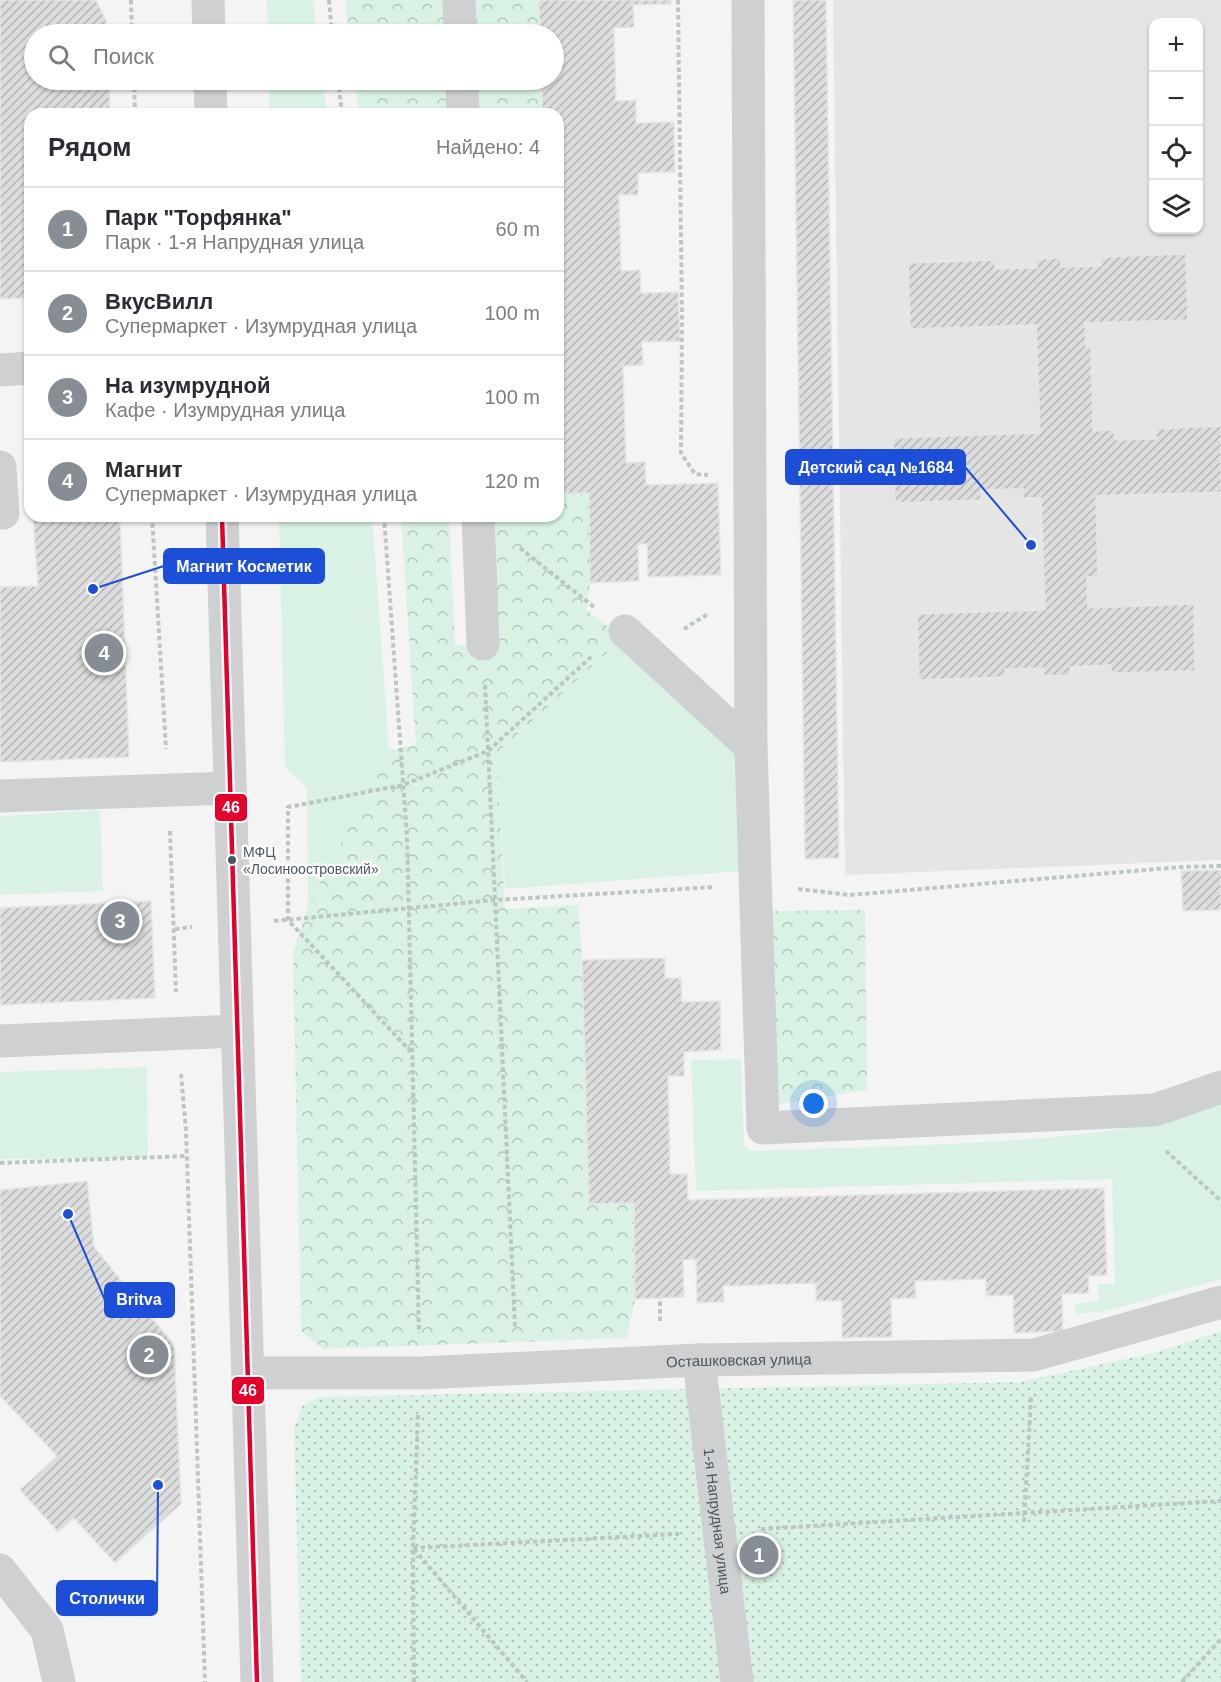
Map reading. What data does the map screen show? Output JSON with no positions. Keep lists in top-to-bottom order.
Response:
{
  "streets": {
    "street": ["Осташковская улица", "1-я Напрудная улица"]
  },
  "crossings": [
    ["Осташковская улица", "1-я Напрудная улица"]
  ],
  "places": [
    "Детский сад №1684",
    "Магнит Косметик",
    "МФЦ «Лосиноостровский»",
    "Britva",
    "Столички"
  ],
  "lines": ["transit line 46"],
  "page": {
    "map_buttons": ["+", "−"],
    "search": "Поиск",
    "heading": ["Рядом", "Найдено: 4"],
    "list": [
      {
        "mark": "1",
        "name": "Парк \"Торфянка\"",
        "note": "Парк · 1-я Напрудная улица",
        "value": "60 m"
      },
      {
        "mark": "2",
        "name": "ВкусВилл",
        "note": "Супермаркет · Изумрудная улица",
        "value": "100 m"
      },
      {
        "mark": "3",
        "name": "На изумрудной",
        "note": "Кафе · Изумрудная улица",
        "value": "100 m"
      },
      {
        "mark": "4",
        "name": "Магнит",
        "note": "Супермаркет · Изумрудная улица",
        "value": "120 m"
      }
    ],
    "pins": [
      "4",
      "3",
      "2",
      "1"
    ]
  }
}
